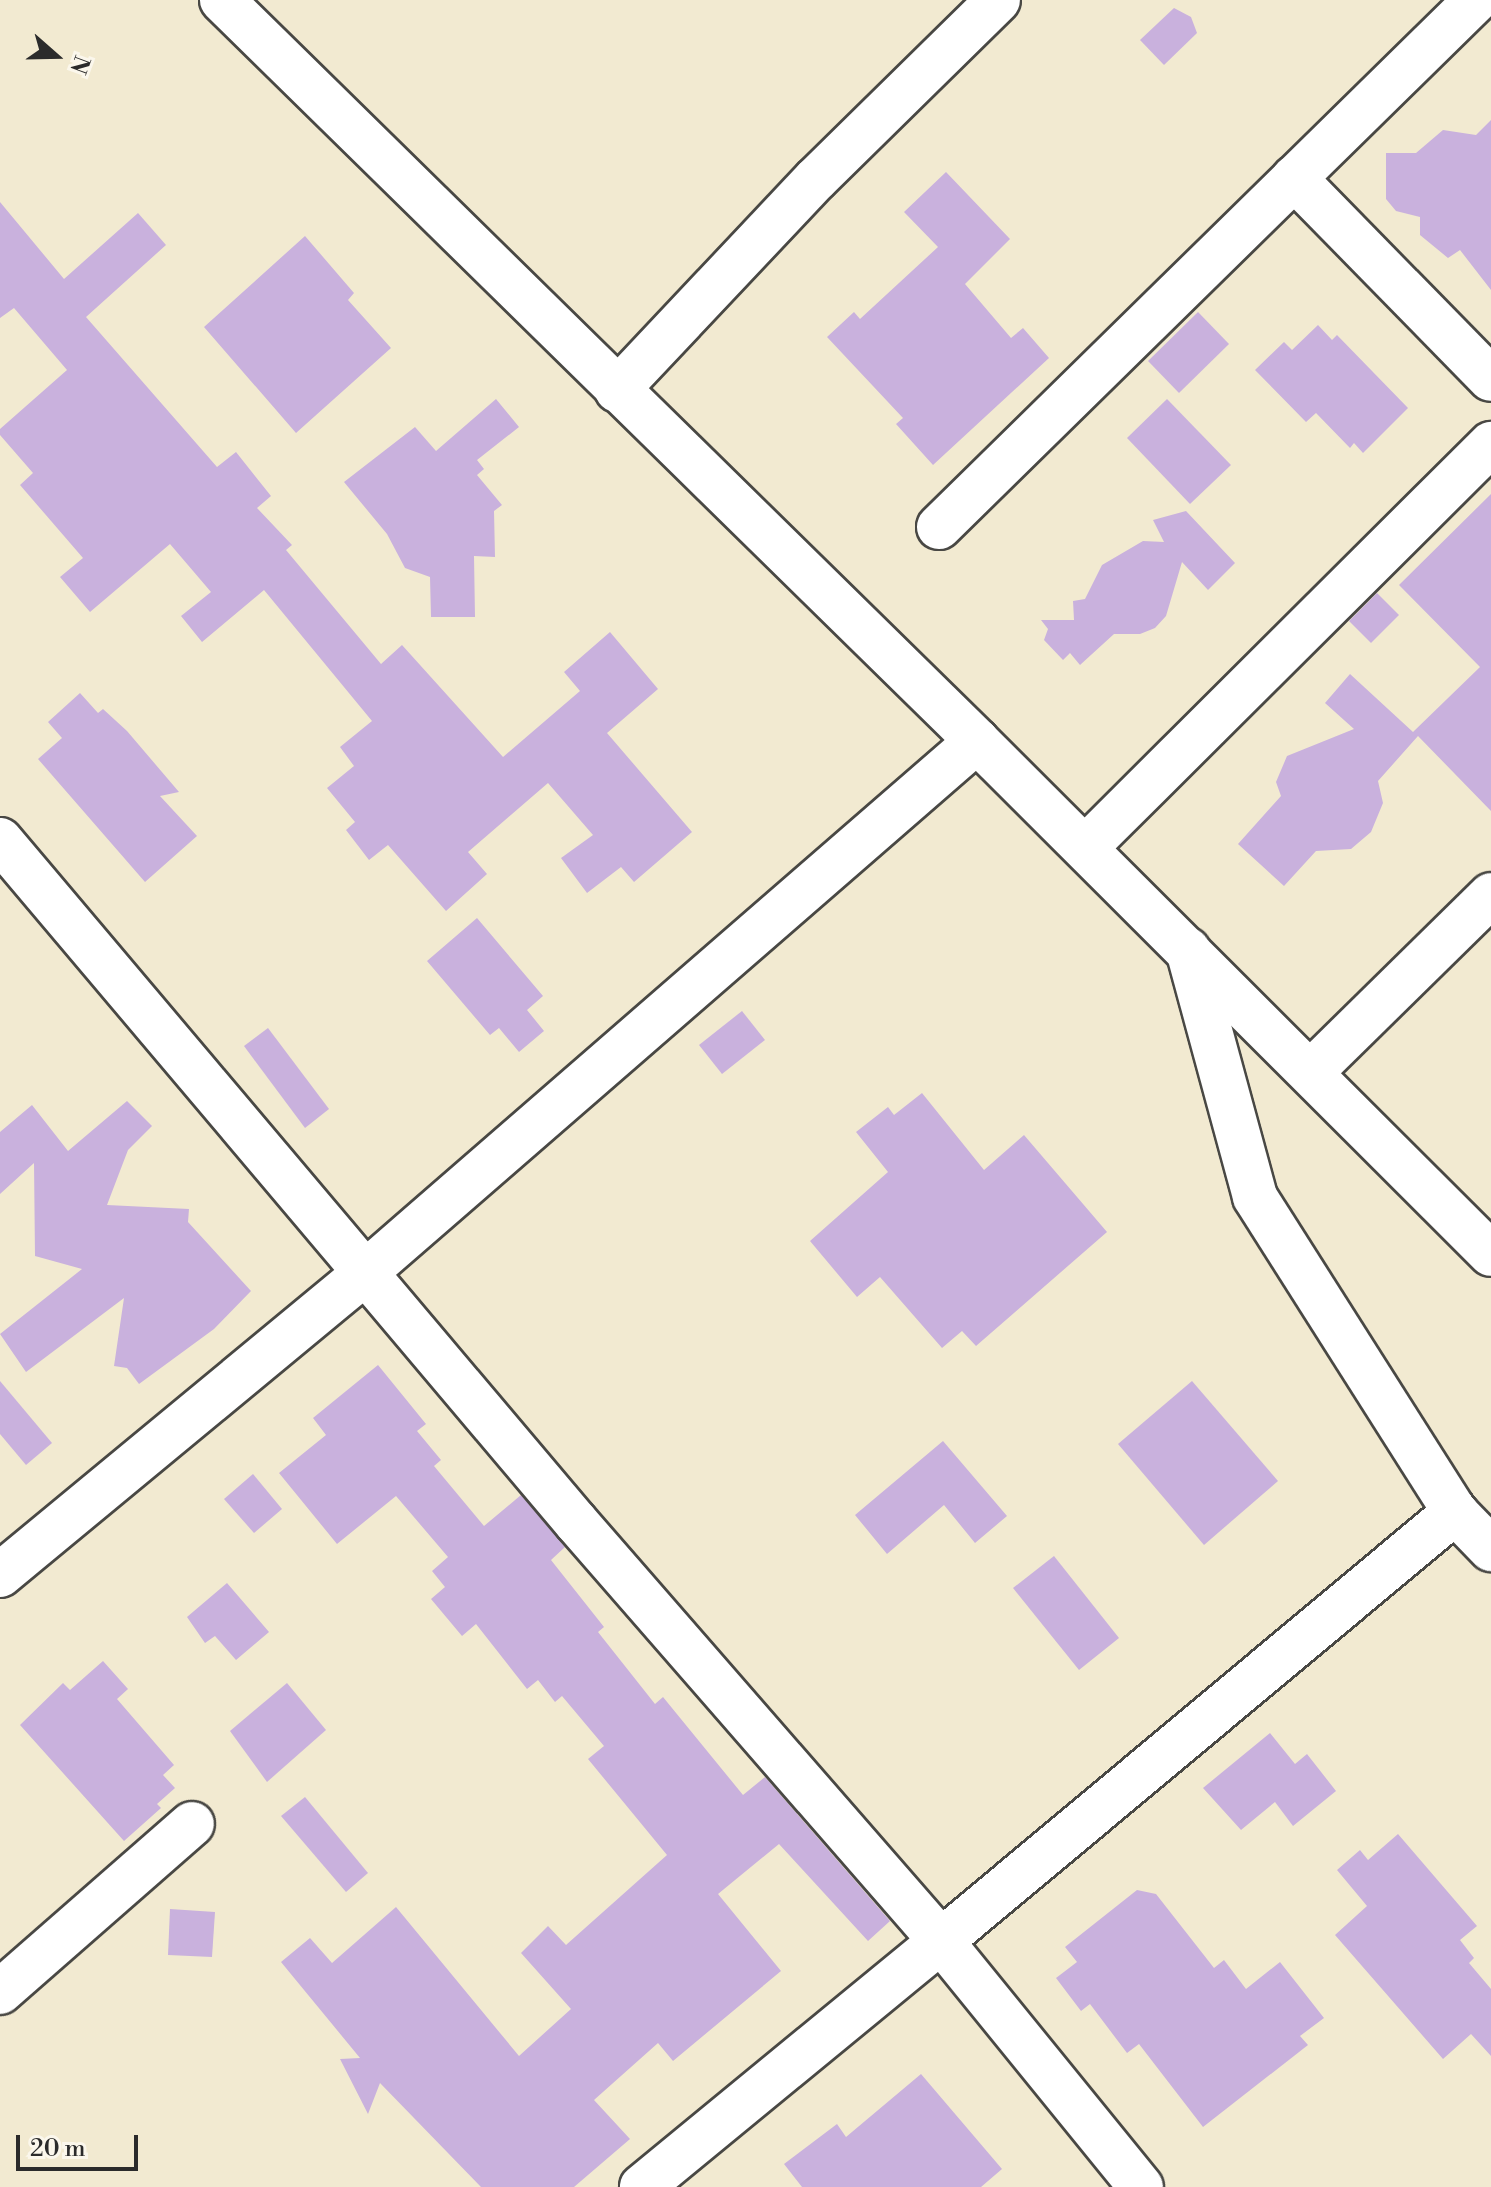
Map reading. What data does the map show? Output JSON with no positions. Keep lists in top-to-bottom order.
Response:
{
  "scale_bar": "20 m",
  "north": "right"
}
